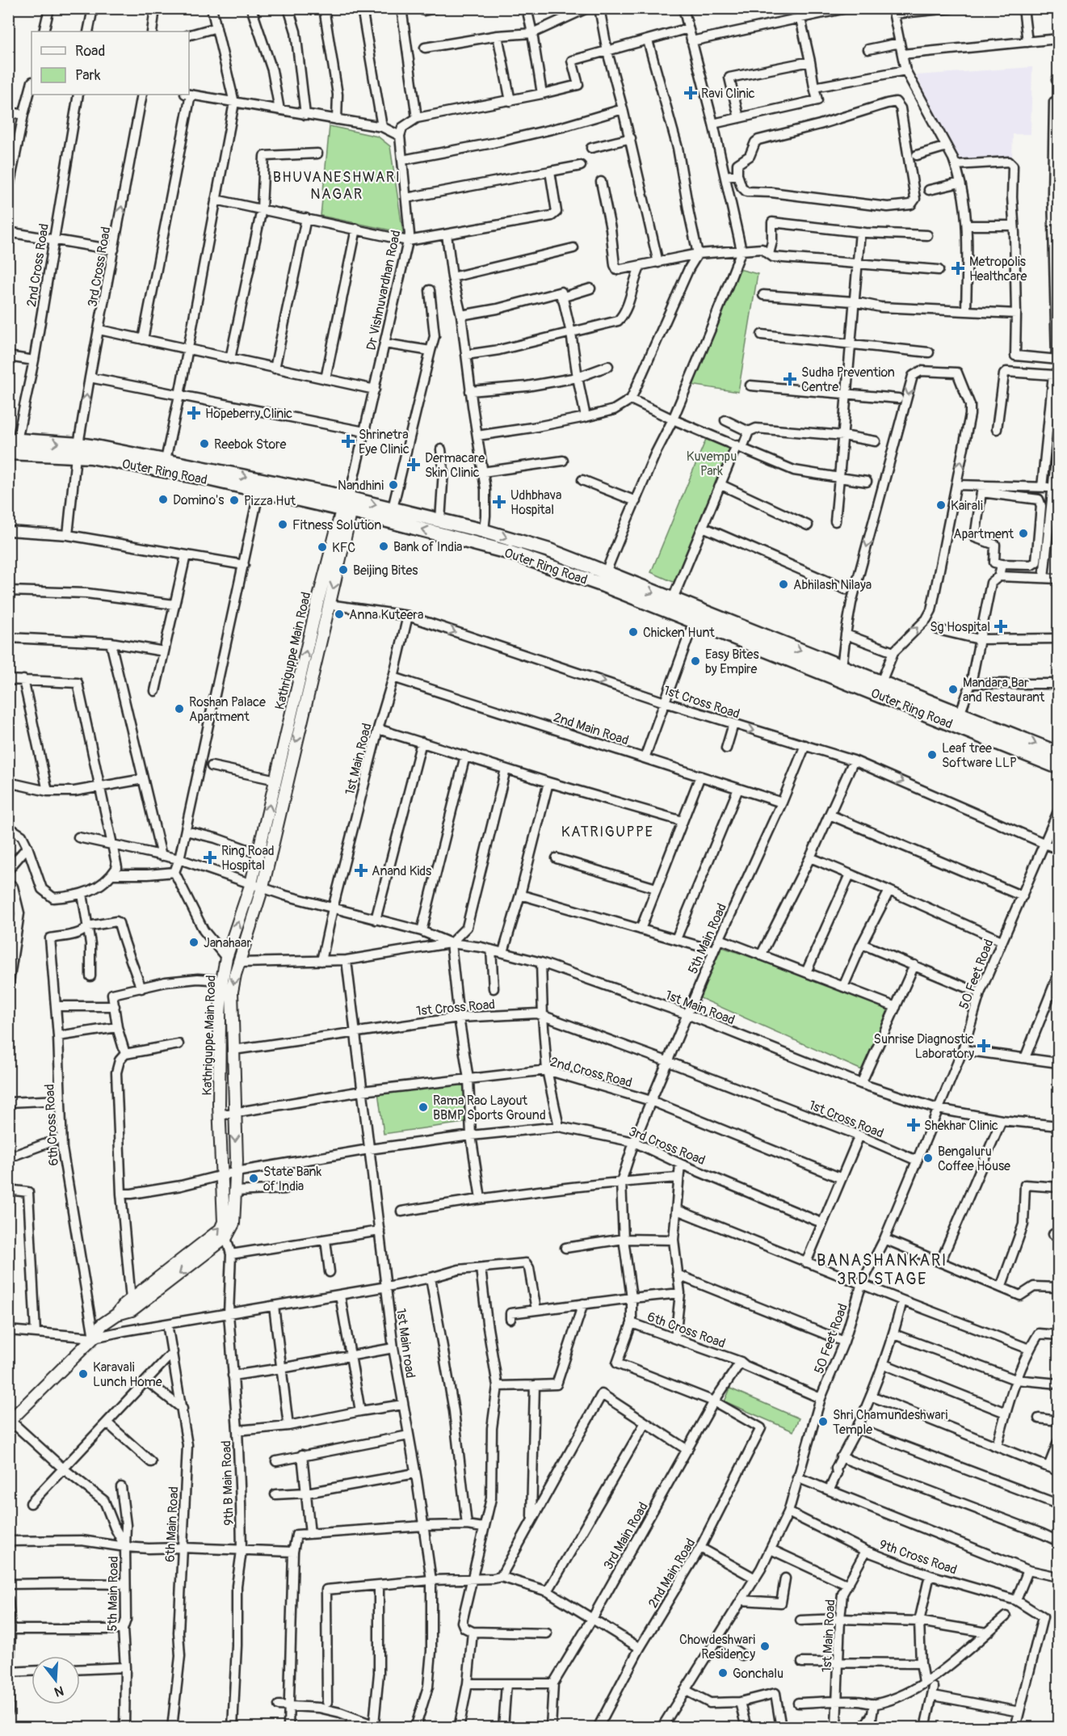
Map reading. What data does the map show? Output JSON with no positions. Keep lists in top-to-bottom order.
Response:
{
  "streets": {
    "highway": ["Outer Ring Road"],
    "main road": ["Kathriguppe Main Road"],
    "street": [
      "2nd Cross Road",
      "3rd Cross Road",
      "Dr Vishnuvardhan Road",
      "1st Cross Road",
      "2nd Main Road",
      "1st Main Road",
      "5th Main Road",
      "50 Feet Road",
      "6th Cross Road",
      "1st Main road",
      "9th B Main Road",
      "6th Main Road",
      "3rd Main Road",
      "9th Cross Road"
    ]
  },
  "crossings": [
    ["2nd Cross Road", "Outer Ring Road"],
    ["2nd Cross Road", "Kathriguppe Main Road"],
    ["2nd Cross Road", "5th Main Road"],
    ["2nd Cross Road", "1st Main road"],
    ["3rd Cross Road", "Outer Ring Road"],
    ["3rd Cross Road", "Kathriguppe Main Road"],
    ["3rd Cross Road", "5th Main Road"],
    ["3rd Cross Road", "6th Cross Road"],
    ["3rd Cross Road", "1st Main road"],
    ["Dr Vishnuvardhan Road", "Outer Ring Road"],
    ["Dr Vishnuvardhan Road", "Kathriguppe Main Road"],
    ["Outer Ring Road", "Kathriguppe Main Road"],
    ["Kathriguppe Main Road", "1st Cross Road"],
    ["Kathriguppe Main Road", "1st Main Road"],
    ["Kathriguppe Main Road", "5th Main Road"],
    ["Kathriguppe Main Road", "6th Cross Road"],
    ["Kathriguppe Main Road", "9th B Main Road"],
    ["1st Cross Road", "1st Main Road"],
    ["1st Cross Road", "5th Main Road"],
    ["1st Cross Road", "50 Feet Road"],
    ["1st Cross Road", "1st Main road"],
    ["2nd Main Road", "1st Main Road"],
    ["2nd Main Road", "5th Main Road"],
    ["2nd Main Road", "3rd Main Road"],
    ["1st Main Road", "5th Main Road"],
    ["1st Main Road", "50 Feet Road"],
    ["1st Main Road", "9th Cross Road"],
    ["5th Main Road", "6th Cross Road"],
    ["50 Feet Road", "6th Cross Road"],
    ["50 Feet Road", "9th Cross Road"],
    ["6th Cross Road", "3rd Main Road"]
  ],
  "districts": ["BHUVANESHWARI NAGAR", "KATRIGUPPE", "BANASHANKARI 3RD STAGE"],
  "parks": ["Kuvempu Park"],
  "places": {
    "health": [
      "Ravi Clinic",
      "Metropolis Healthcare",
      "Sudha Prevention Centre",
      "Hopeberry Clinic",
      "Shrinetra Eye Clinic",
      "Dermacare Skin Clinic",
      "Udhbhava Hospital",
      "Sg Hospital",
      "Ring Road Hospital",
      "Anand Kids",
      "Sunrise Diagnostic Laboratory",
      "Shekhar Clinic"
    ],
    "other": [
      "Reebok Store",
      "Nandhini",
      "Domino's",
      "Pizza Hut",
      "Kairali",
      "Fitness Solution",
      "Apartment",
      "Bank of India",
      "KFC",
      "Beijing Bites",
      "Abhilash Nilaya",
      "Anna Kuteera",
      "Chicken Hunt",
      "Easy Bites by Empire",
      "Mandara Bar and Restaurant",
      "Roshan Palace Apartment",
      "Leaf tree Software LLP",
      "Janahaar",
      "Rama Rao Layout BBMP Sports Ground",
      "Bengaluru Coffee House",
      "State Bank of India",
      "Karavali Lunch Home",
      "Shri Chamundeshwari Temple",
      "Chowdeshwari Residency",
      "Gonchalu"
    ]
  },
  "legend": ["Road", "Park"],
  "north": "bottom"
}
